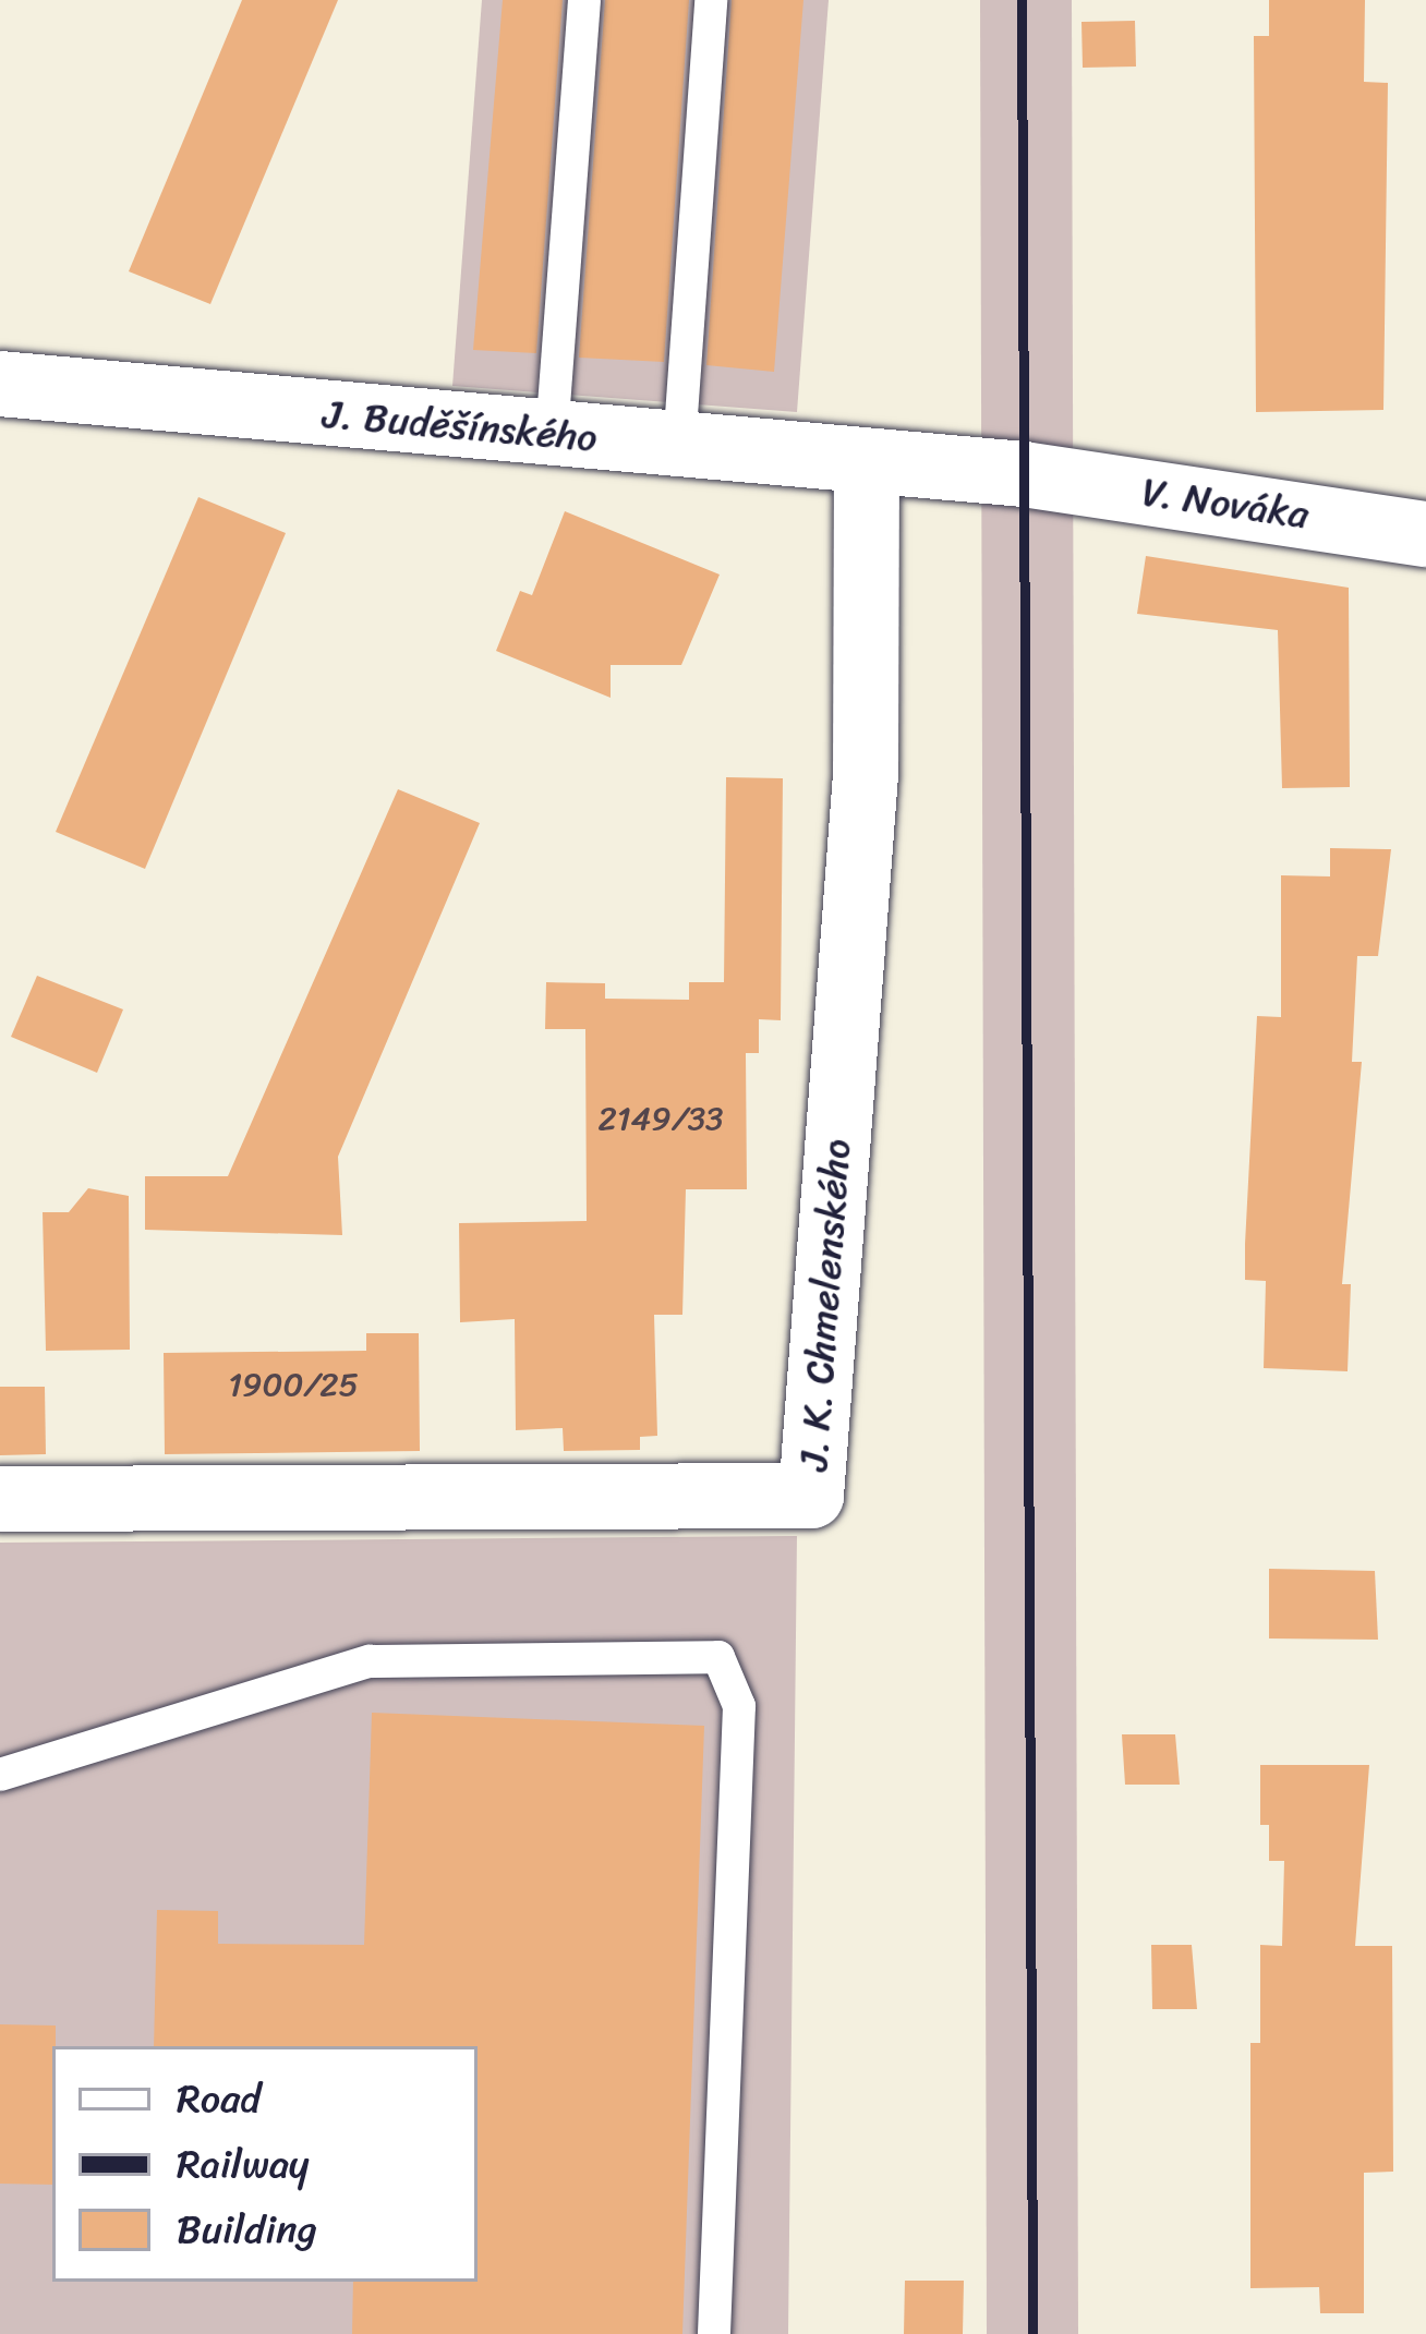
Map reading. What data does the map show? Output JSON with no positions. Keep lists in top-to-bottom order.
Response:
{
  "streets": {
    "street": ["J. Buděšínského", "V. Nováka", "J. K. Chmelenského"]
  },
  "crossings": [
    ["J. Buděšínského", "V. Nováka"],
    ["J. Buděšínského", "J. K. Chmelenského"],
    ["V. Nováka", "J. K. Chmelenského"]
  ],
  "house_numbers": ["2149/33", "1900/25"],
  "legend": ["Road", "Railway", "Building"]
}
